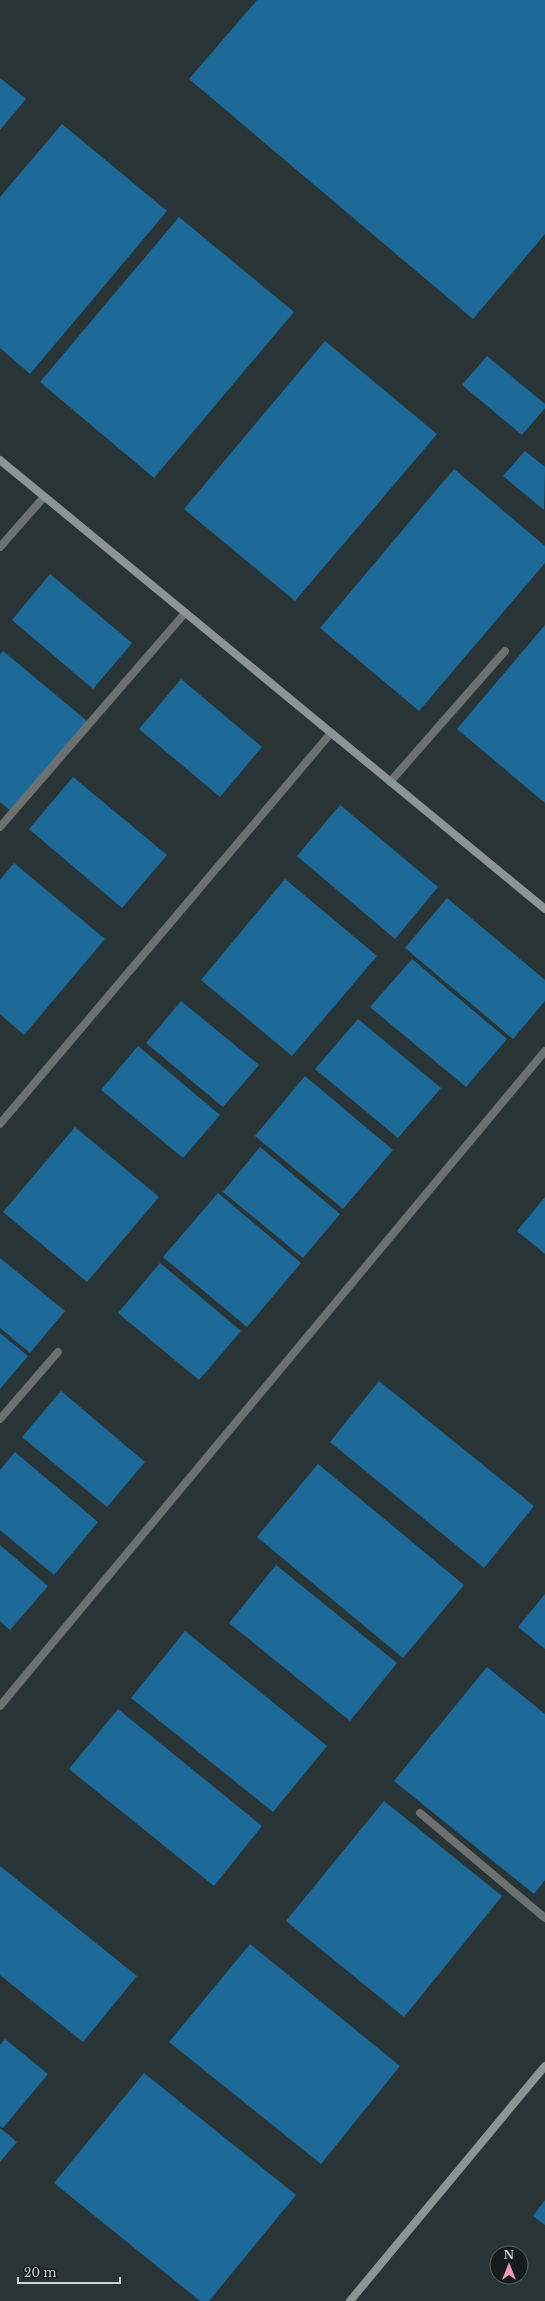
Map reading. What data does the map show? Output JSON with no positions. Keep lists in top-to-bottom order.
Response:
{
  "scale_bar": "20 m",
  "north": "top"
}
